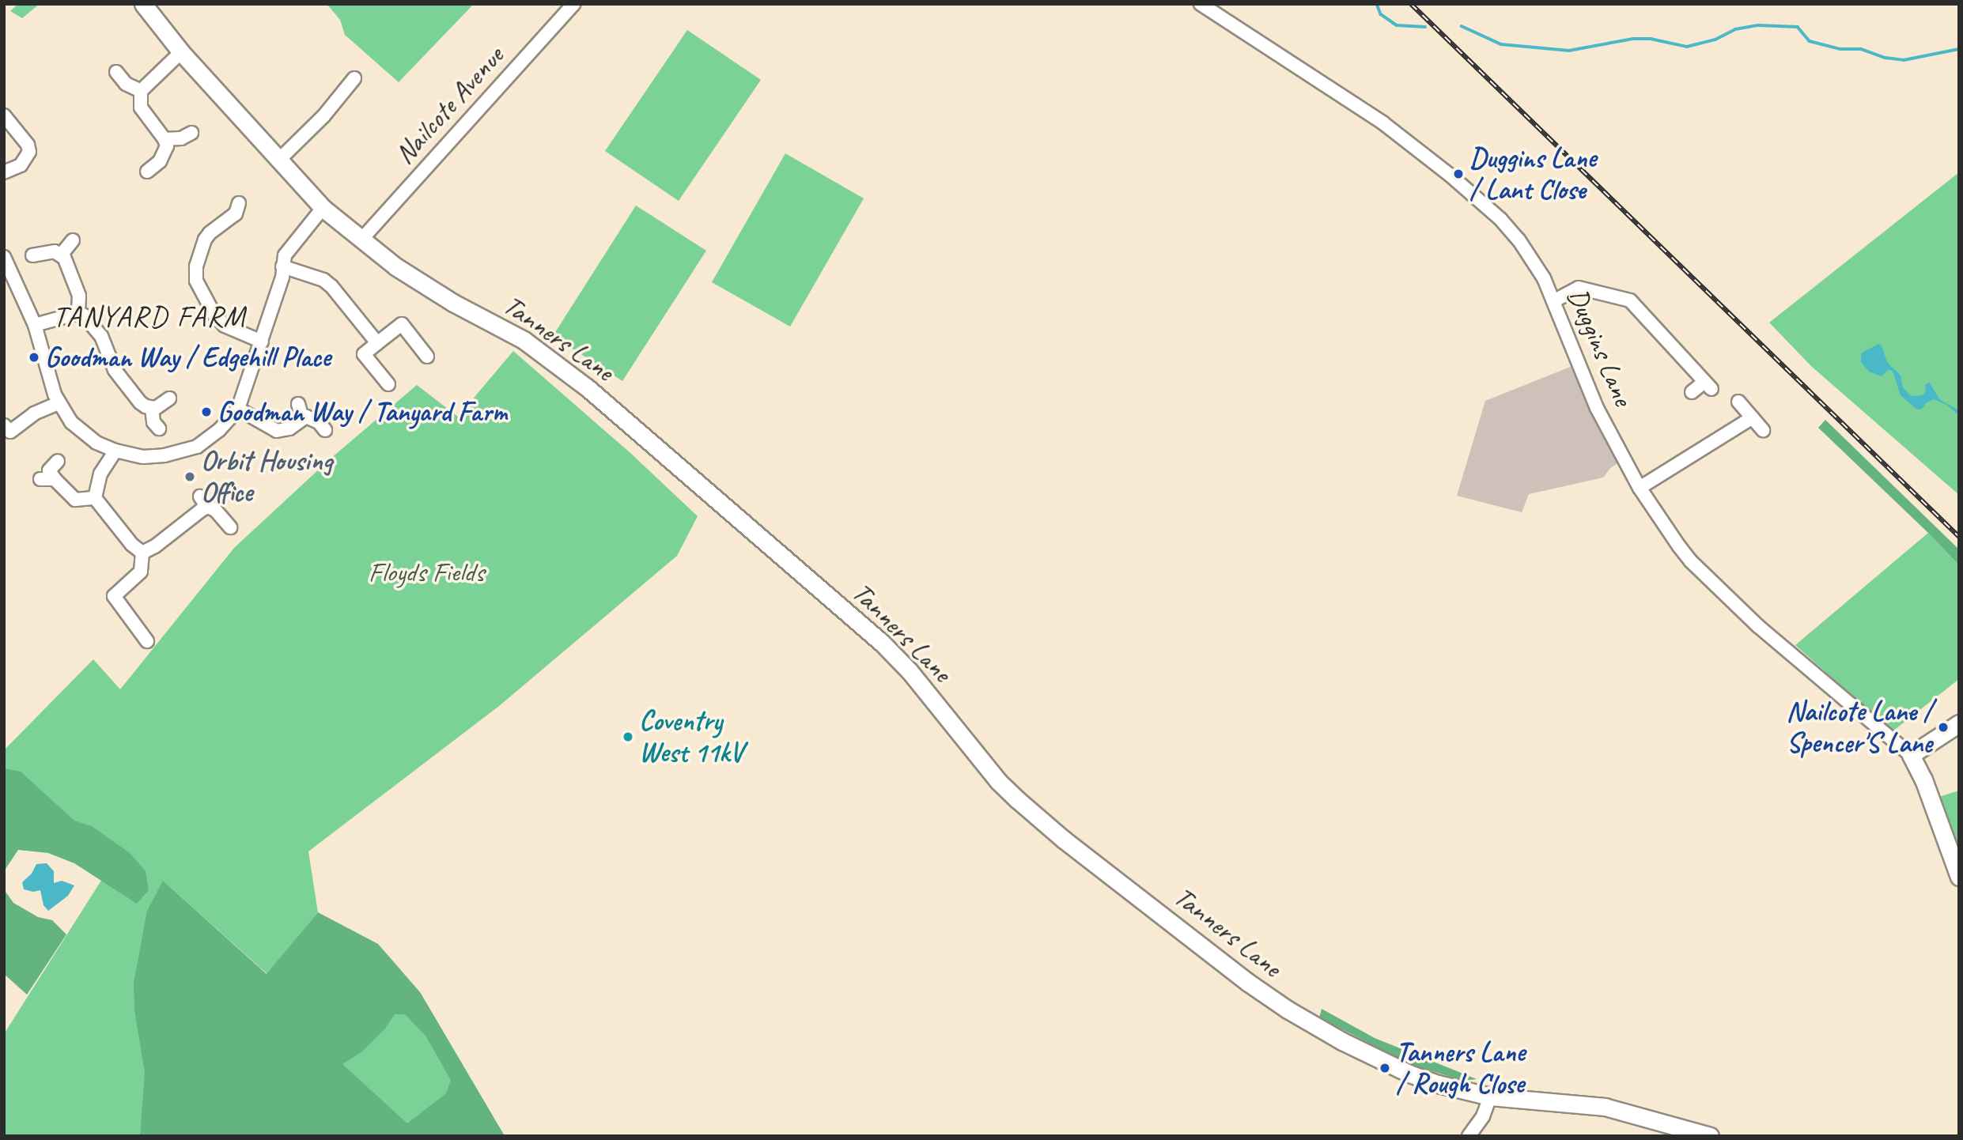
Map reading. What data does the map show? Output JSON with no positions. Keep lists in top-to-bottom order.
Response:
{
  "streets": {
    "main road": ["Tanners Lane"],
    "street": ["Nailcote Avenue", "Duggins Lane"]
  },
  "crossings": [
    ["Nailcote Avenue", "Tanners Lane"]
  ],
  "districts": ["TANYARD FARM"],
  "parks": ["Floyds Fields"],
  "places": [
    "Duggins Lane / Lant Close",
    "Goodman Way / Edgehill Place",
    "Goodman Way / Tanyard Farm",
    "Orbit Housing Office",
    "Nailcote Lane / Spencer'S Lane",
    "Coventry West 11kV",
    "Tanners Lane / Rough Close"
  ]
}
